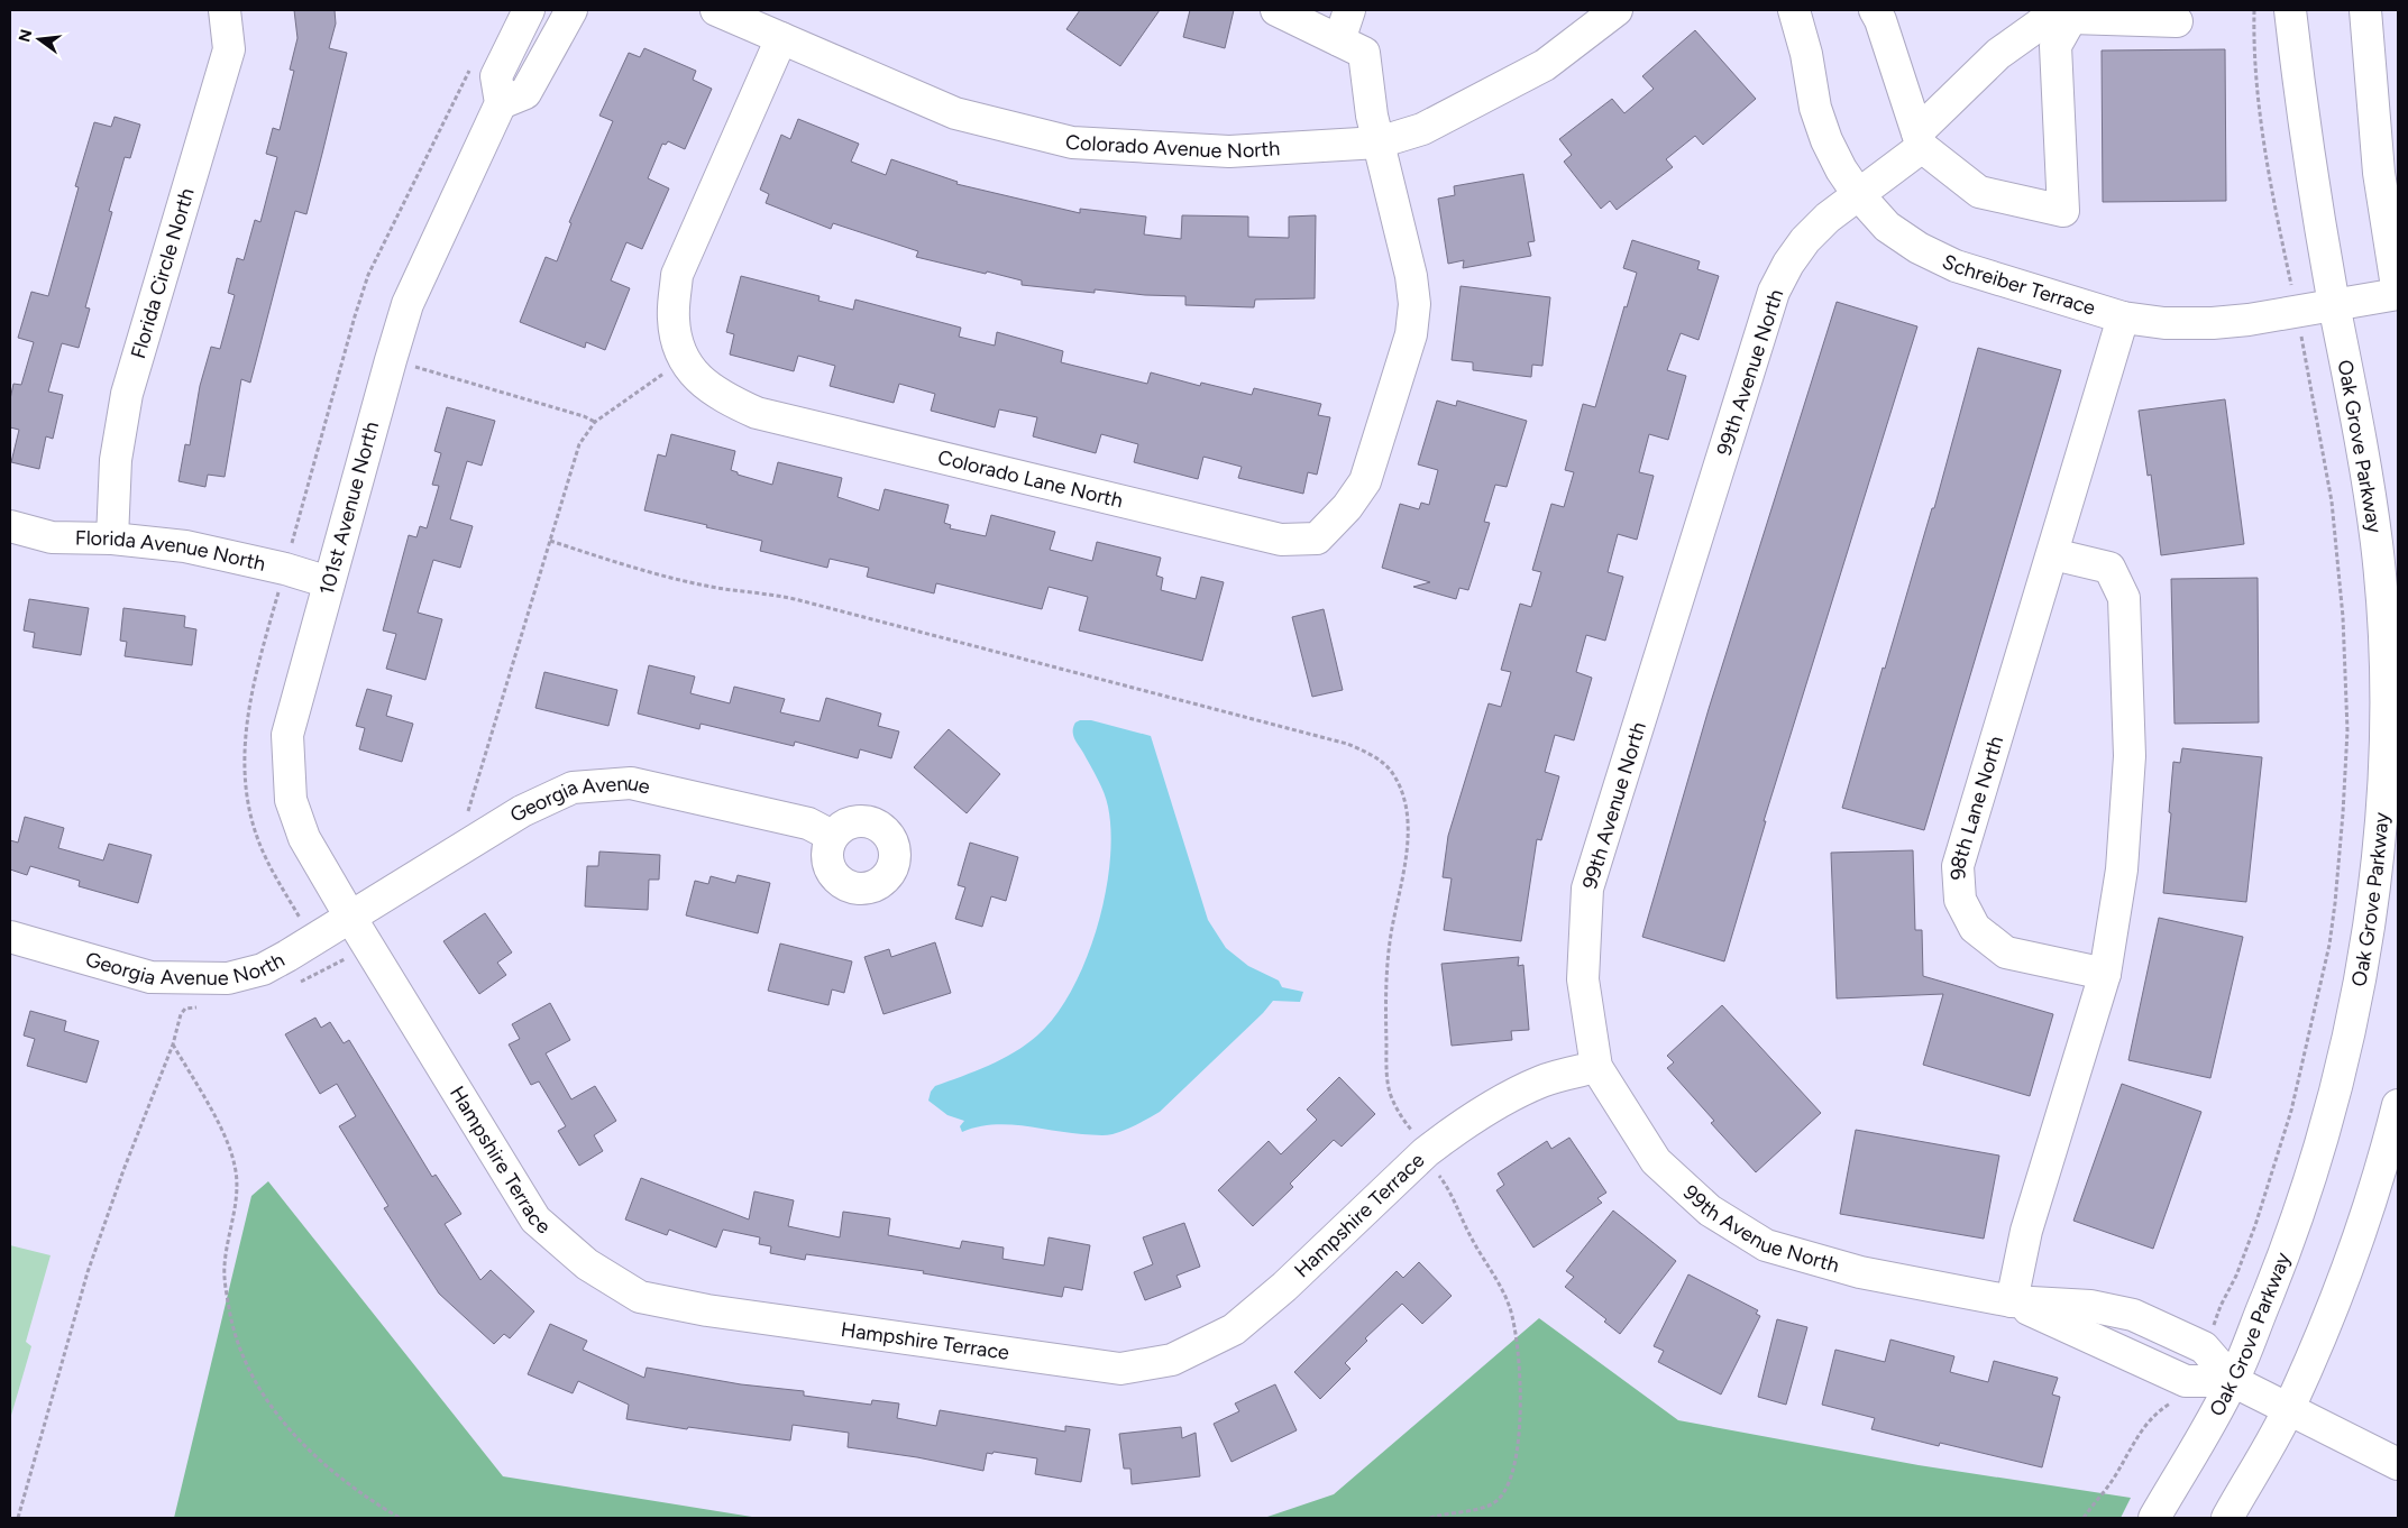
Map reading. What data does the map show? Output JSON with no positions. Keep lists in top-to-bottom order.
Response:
{
  "streets": {
    "street": [
      "Colorado Avenue North",
      "Florida Circle North",
      "Schreiber Terrace",
      "99th Avenue North",
      "Oak Grove Parkway",
      "Colorado Lane North",
      "101st Avenue North",
      "Florida Avenue North",
      "Georgia Avenue",
      "98th Lane North",
      "Georgia Avenue North",
      "Hampshire Terrace"
    ]
  },
  "crossings": [
    ["Colorado Avenue North", "Colorado Lane North"],
    ["Florida Circle North", "Florida Avenue North"],
    ["Schreiber Terrace", "99th Avenue North"],
    ["Schreiber Terrace", "Oak Grove Parkway"],
    ["Schreiber Terrace", "98th Lane North"],
    ["99th Avenue North", "Oak Grove Parkway"],
    ["99th Avenue North", "Hampshire Terrace"],
    ["101st Avenue North", "Florida Avenue North"],
    ["101st Avenue North", "Georgia Avenue"],
    ["101st Avenue North", "Georgia Avenue North"],
    ["101st Avenue North", "Hampshire Terrace"],
    ["Georgia Avenue", "Georgia Avenue North"],
    ["Georgia Avenue", "Hampshire Terrace"],
    ["Georgia Avenue North", "Hampshire Terrace"]
  ],
  "north": "left"
}
